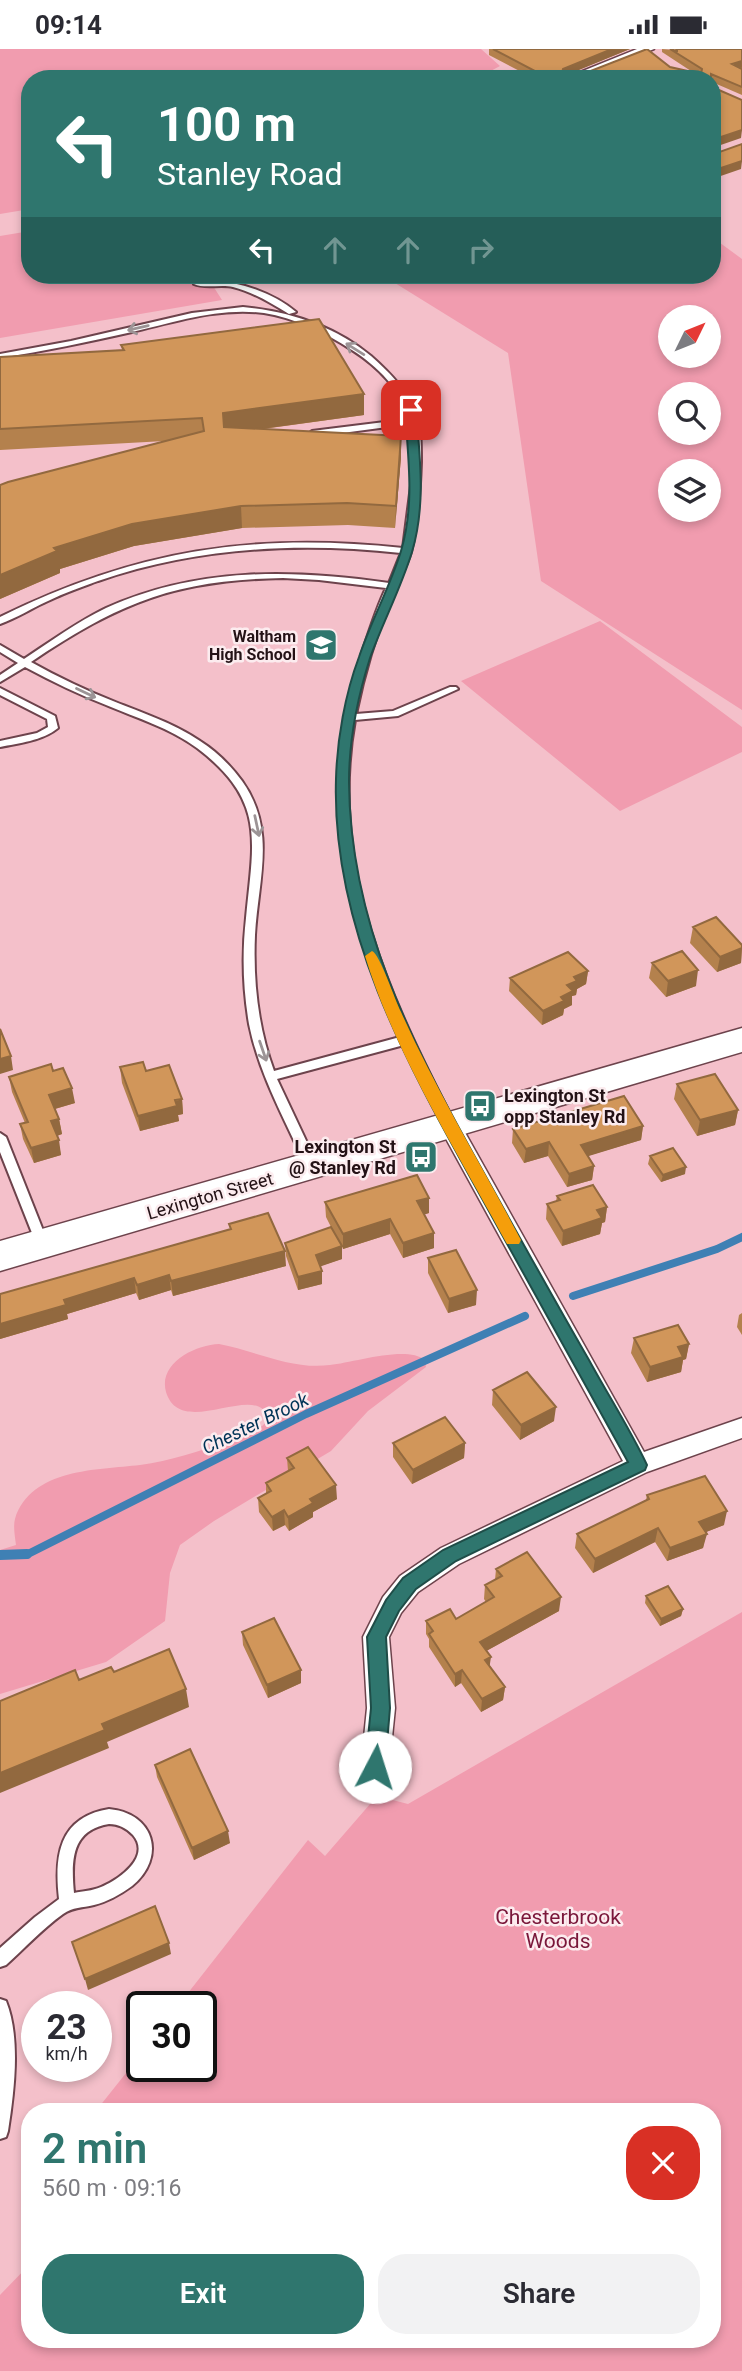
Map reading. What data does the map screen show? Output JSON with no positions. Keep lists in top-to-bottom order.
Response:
{
  "streets": {
    "main road": ["Lexington Street"]
  },
  "water": ["Chester Brook"],
  "parks": ["Chesterbrook Woods"],
  "places": {
    "school or university": ["Waltham High School"],
    "bus stop": ["Lexington St opp Stanley Rd", "Lexington St @ Stanley Rd"]
  },
  "north": "top right",
  "page": {
    "status": "09:14",
    "turn": ["100 m", "Stanley Road"],
    "speed": "23 km/h",
    "limit": "30",
    "heading": ["2 min", "560 m · 09:16"],
    "buttons": ["Exit", "Share"]
  }
}
